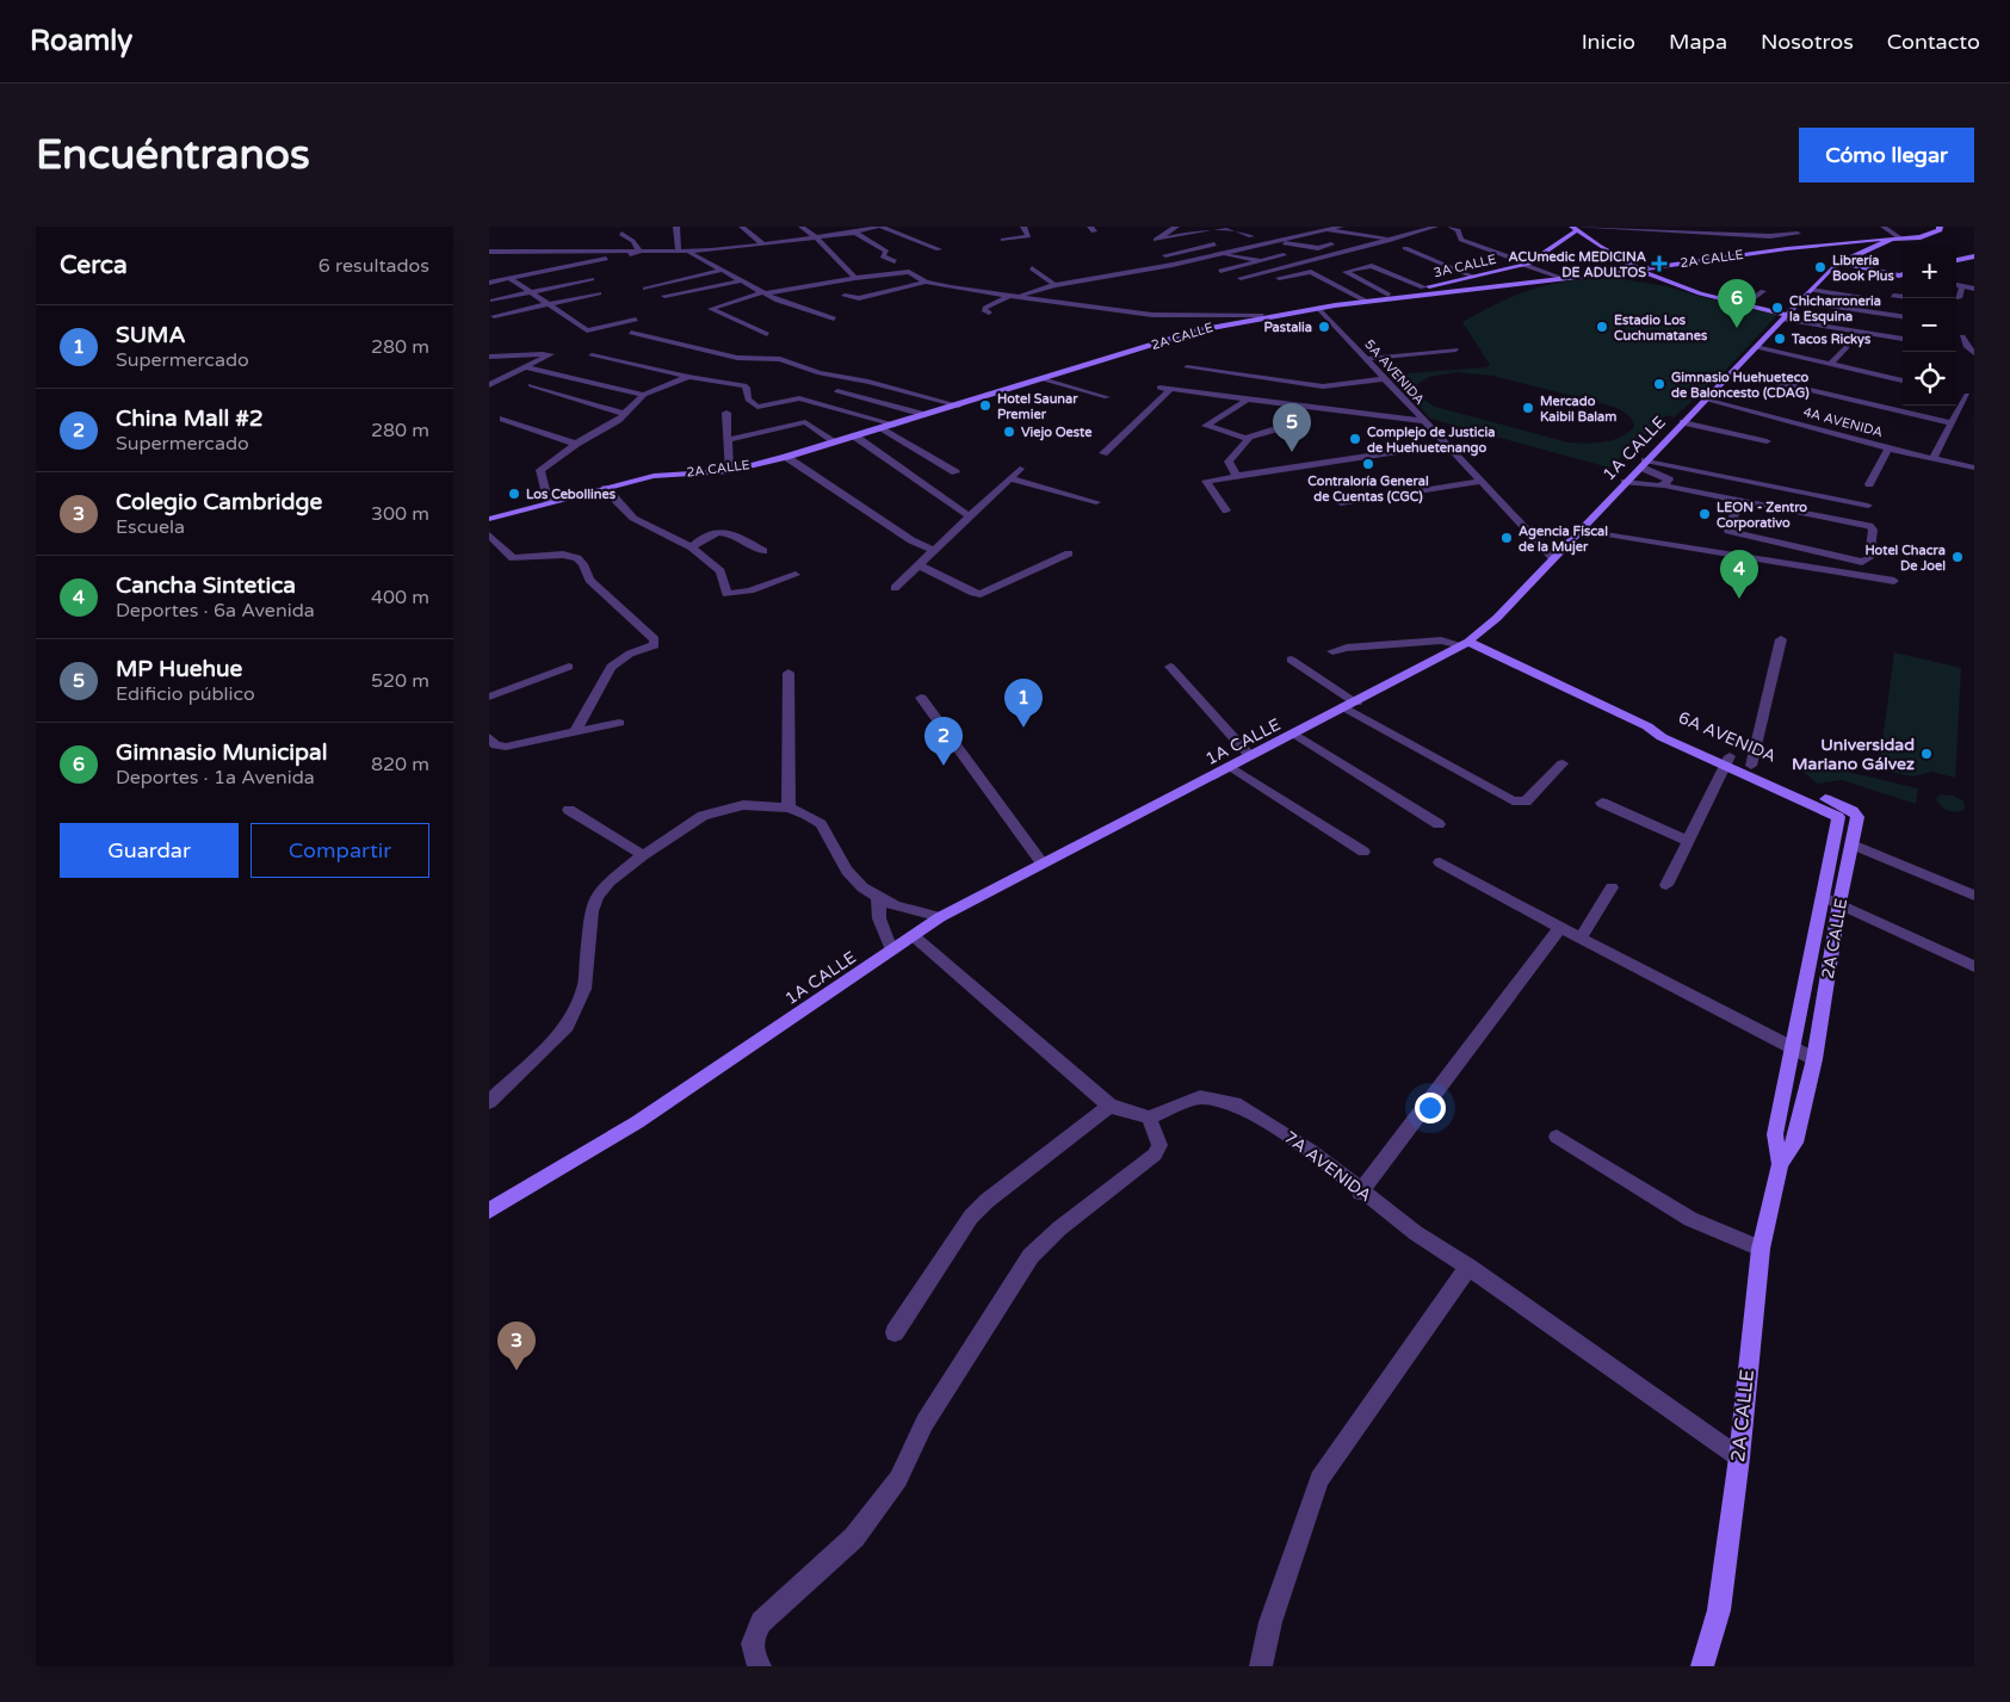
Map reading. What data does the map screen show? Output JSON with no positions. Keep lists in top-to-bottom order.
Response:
{
  "streets": {
    "main road": [
      "2A CALLE",
      "3A CALLE",
      "1A CALLE",
      "6A AVENIDA"
    ],
    "street": ["5A AVENIDA", "4A AVENIDA", "7A AVENIDA"]
  },
  "crossings": [
    ["2A CALLE", "3A CALLE"],
    ["2A CALLE", "5A AVENIDA"],
    ["2A CALLE", "1A CALLE"],
    ["2A CALLE", "6A AVENIDA"],
    ["2A CALLE", "7A AVENIDA"],
    ["5A AVENIDA", "1A CALLE"],
    ["4A AVENIDA", "1A CALLE"],
    ["1A CALLE", "6A AVENIDA"]
  ],
  "places": {
    "health": ["ACUmedic MEDICINA DE ADULTOS"],
    "other": [
      "Librería Book Plus",
      "Chicharroneria la Esquina",
      "Pastalia",
      "Estadio Los Cuchumatanes",
      "Tacos Rickys",
      "Gimnasio Huehueteco de Baloncesto (CDAG)",
      "Hotel Saunar Premier",
      "Mercado Kaibil Balam",
      "Viejo Oeste",
      "Complejo de Justicia de Huehuetenango",
      "Contraloría General de Cuentas (CGC)",
      "Los Cebollines",
      "LEON - Zentro Corporativo",
      "Agencia Fiscal de la Mujer",
      "Hotel Chacra De Joel",
      "Universidad Mariano Gálvez"
    ]
  },
  "page": {
    "header": "Roamly",
    "nav": [
      "Inicio",
      "Mapa",
      "Nosotros",
      "Contacto"
    ],
    "buttons": [
      "Cómo llegar",
      ["Guardar", "Compartir"]
    ],
    "title": "Encuéntranos",
    "heading": ["Cerca", "6 resultados"],
    "map_buttons": ["+", "−"],
    "pins": [
      "6",
      "5",
      "4",
      "1",
      "2",
      "3"
    ],
    "list": [
      {
        "mark": "1",
        "name": "SUMA",
        "note": "Supermercado",
        "value": "280 m"
      },
      {
        "mark": "2",
        "name": "China Mall #2",
        "note": "Supermercado",
        "value": "280 m"
      },
      {
        "mark": "3",
        "name": "Colegio Cambridge",
        "note": "Escuela",
        "value": "300 m"
      },
      {
        "mark": "4",
        "name": "Cancha Sintetica",
        "note": "Deportes · 6a Avenida",
        "value": "400 m"
      },
      {
        "mark": "5",
        "name": "MP Huehue",
        "note": "Edificio público",
        "value": "520 m"
      },
      {
        "mark": "6",
        "name": "Gimnasio Municipal",
        "note": "Deportes · 1a Avenida",
        "value": "820 m"
      }
    ]
  }
}
